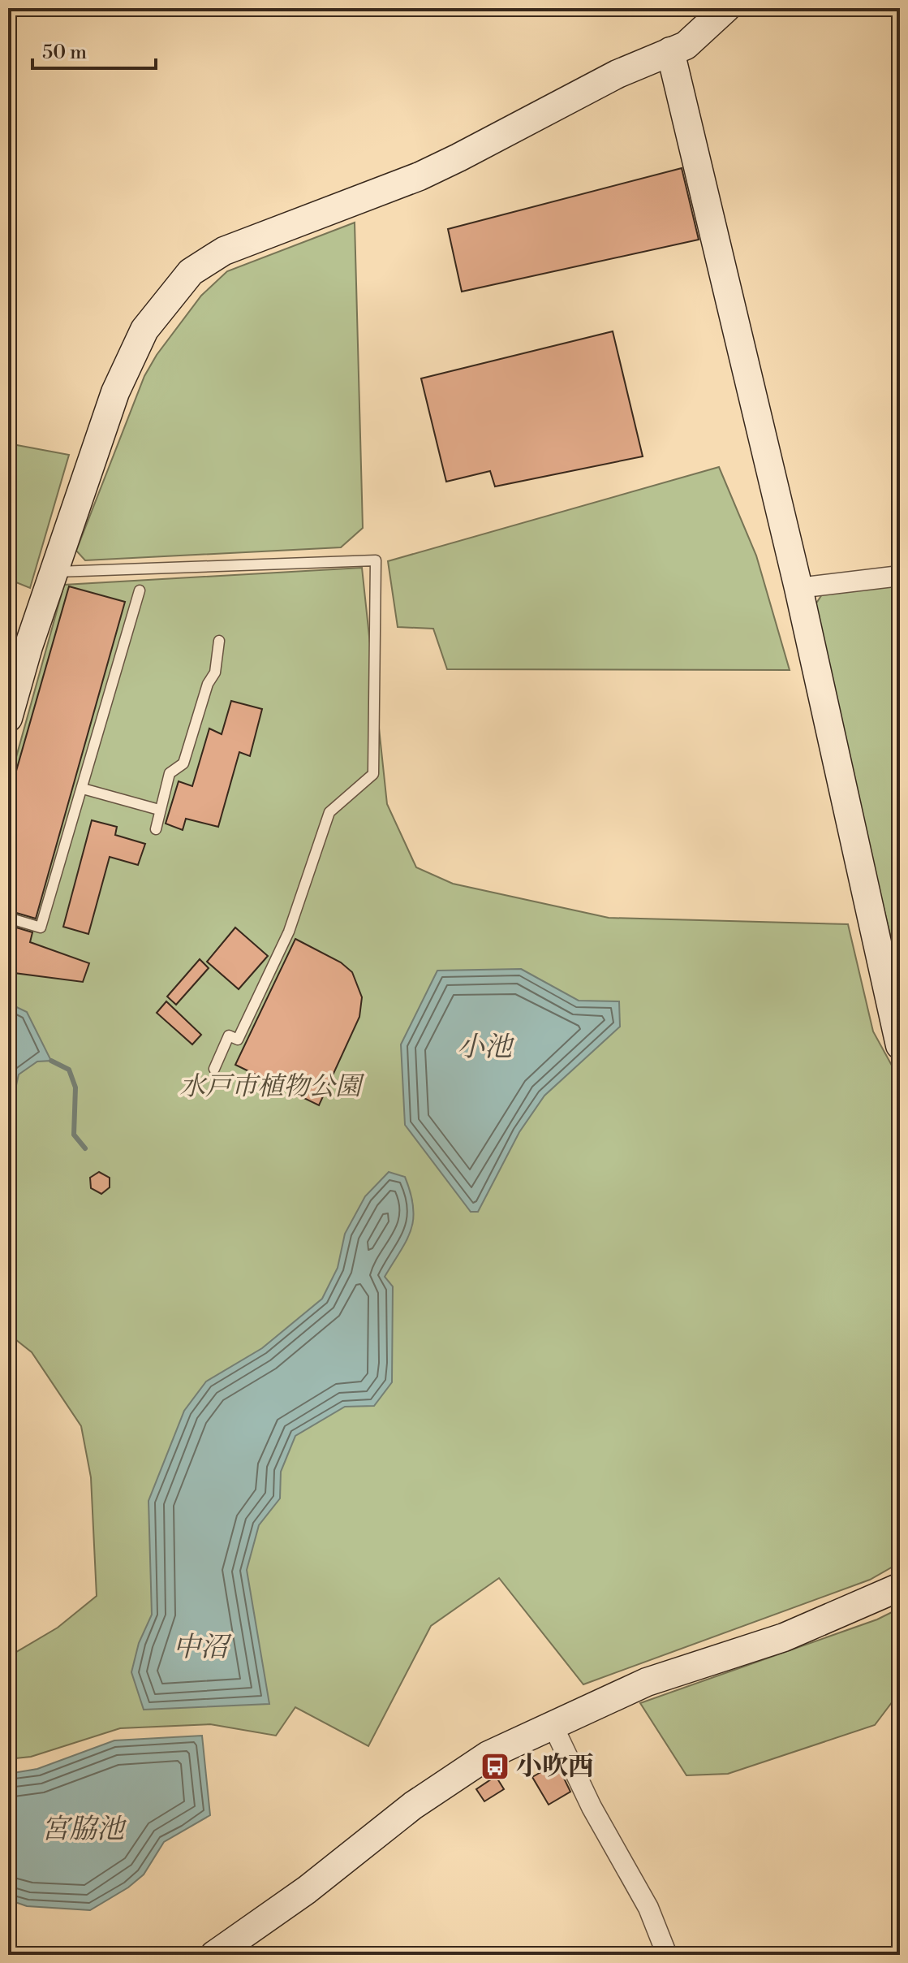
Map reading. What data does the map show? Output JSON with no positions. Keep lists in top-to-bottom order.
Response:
{
  "water": ["小池", "中沼", "宮脇池"],
  "parks": ["水戸市植物公園"],
  "places": {
    "bus stop": ["小吹西"]
  },
  "scale_bar": "50 m"
}
